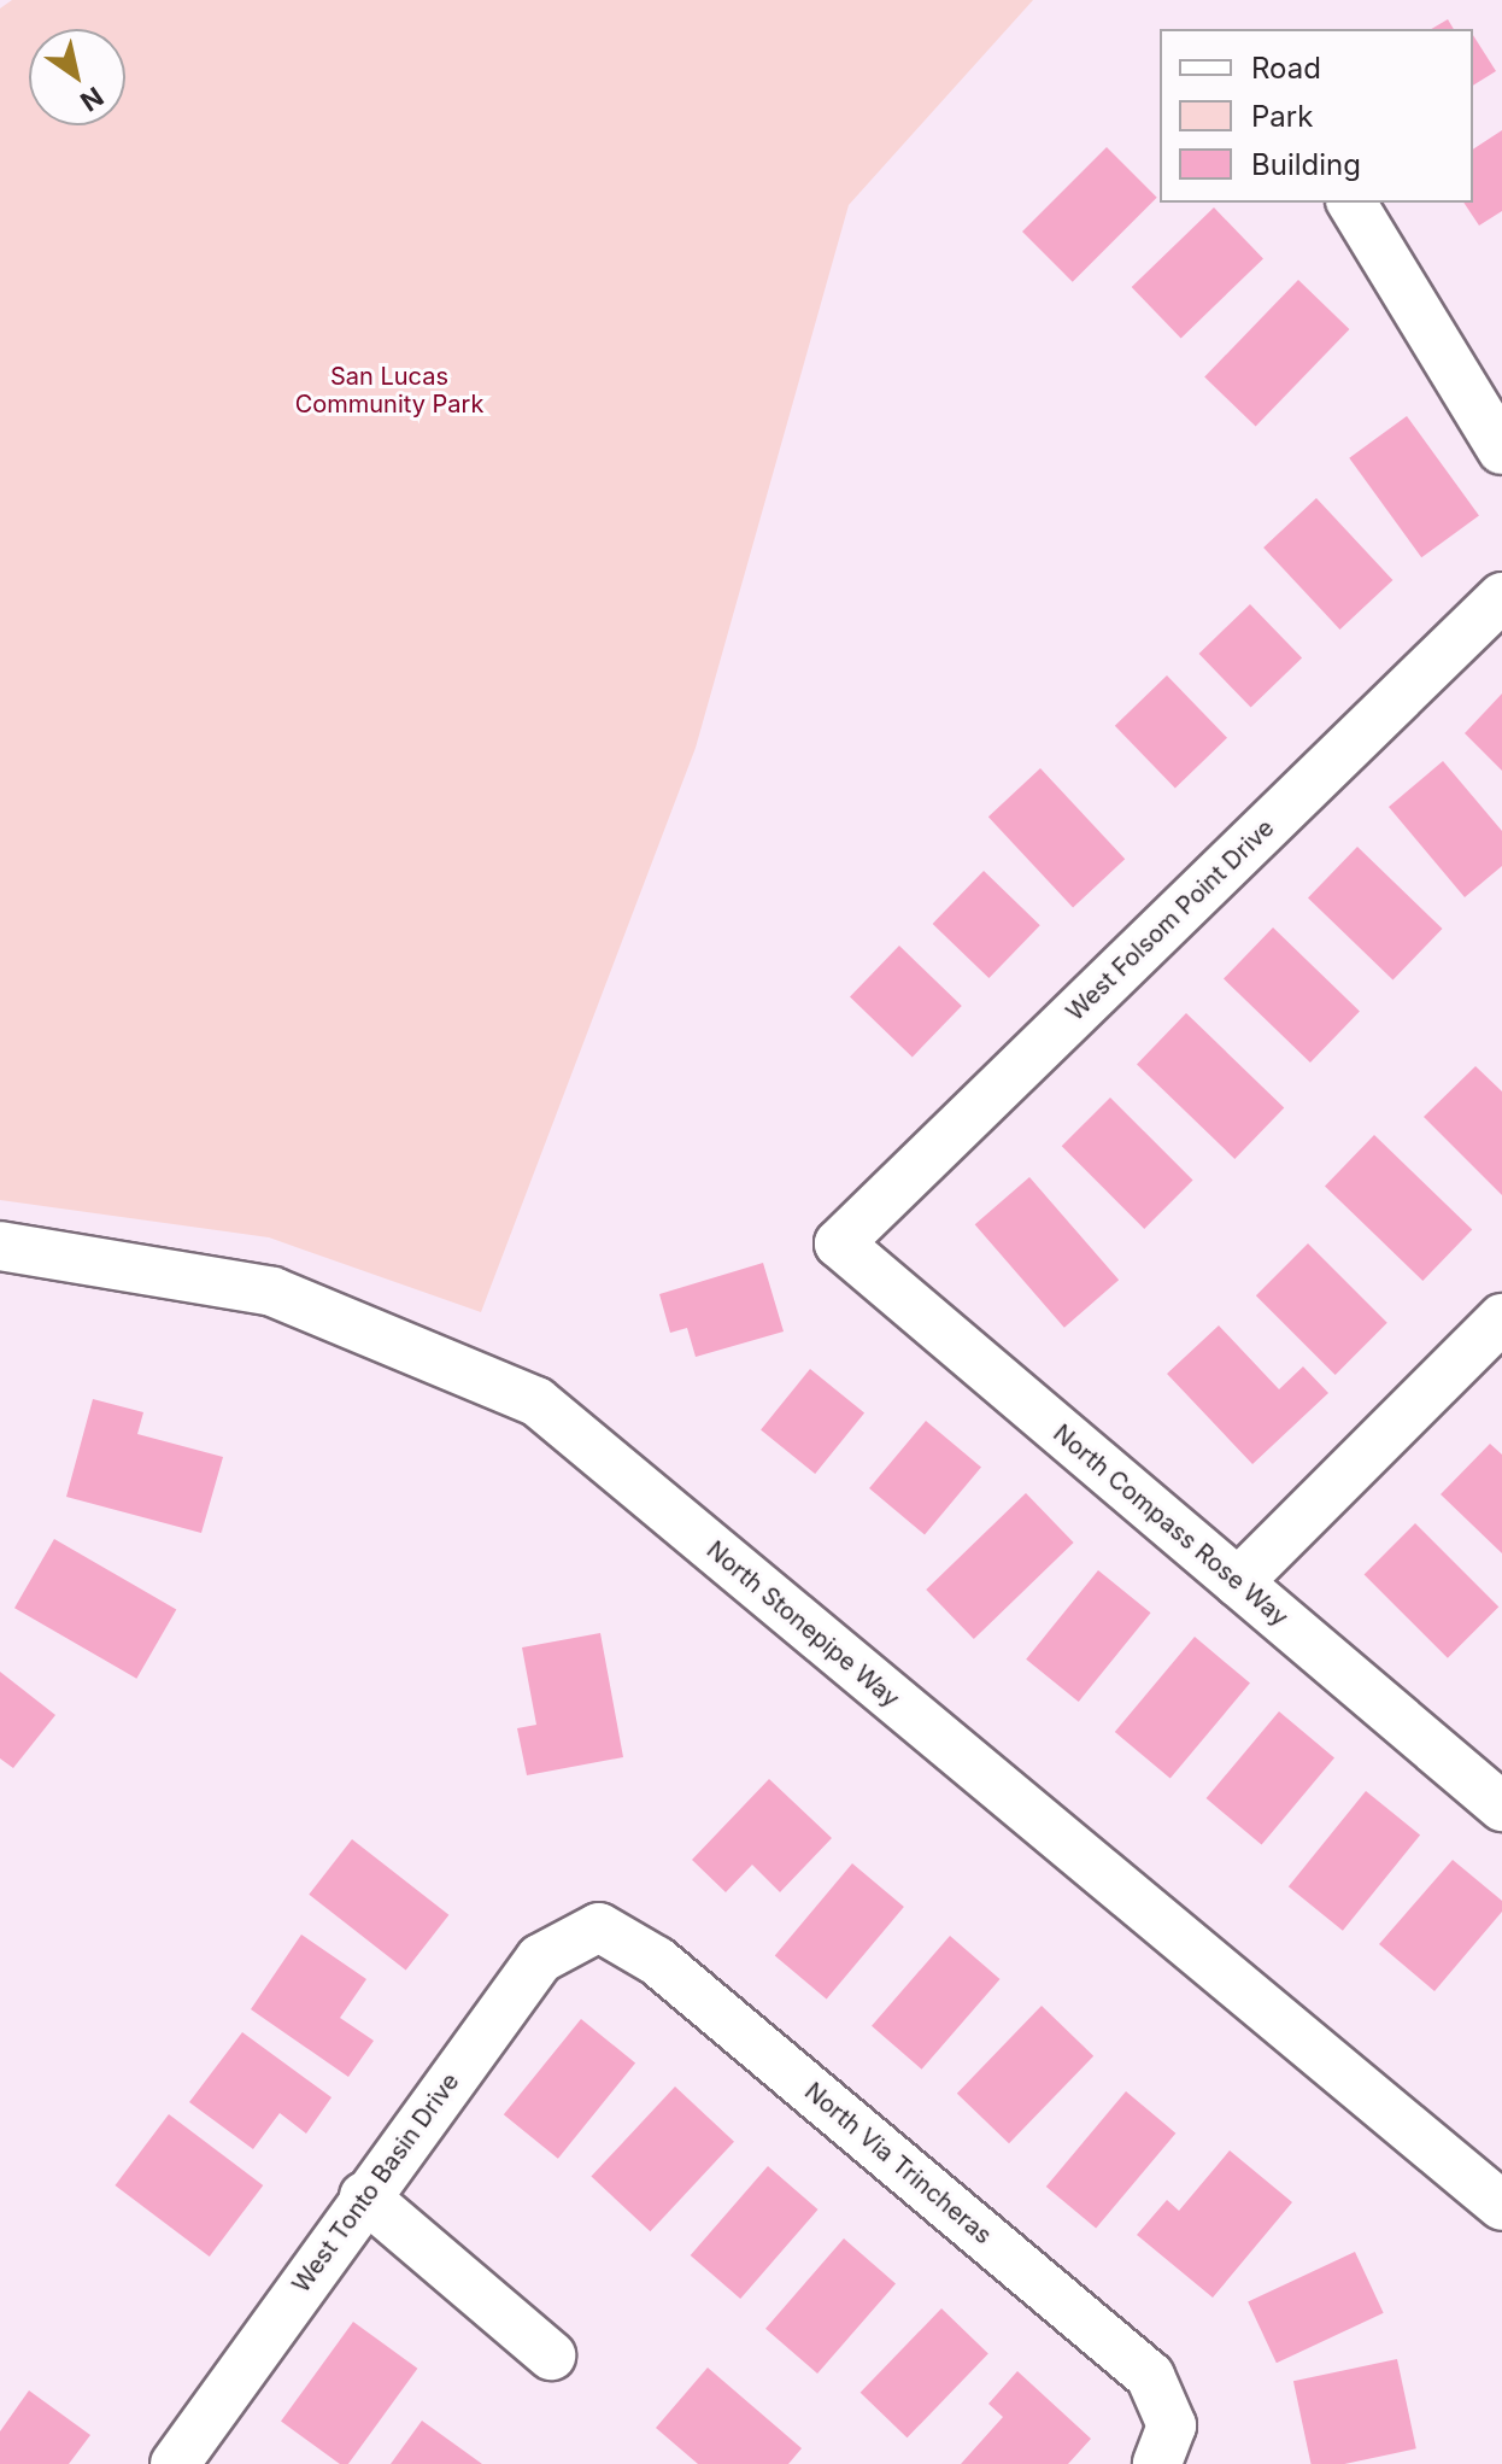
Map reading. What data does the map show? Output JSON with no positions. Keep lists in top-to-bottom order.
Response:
{
  "streets": {
    "street": [
      "West Folsom Point Drive",
      "North Compass Rose Way",
      "North Stonepipe Way",
      "North Via Trincheras",
      "West Tonto Basin Drive"
    ]
  },
  "crossings": [
    ["West Folsom Point Drive", "North Compass Rose Way"],
    ["North Via Trincheras", "West Tonto Basin Drive"]
  ],
  "parks": ["San Lucas Community Park"],
  "legend": ["Road", "Park", "Building"],
  "north": "bottom right"
}
